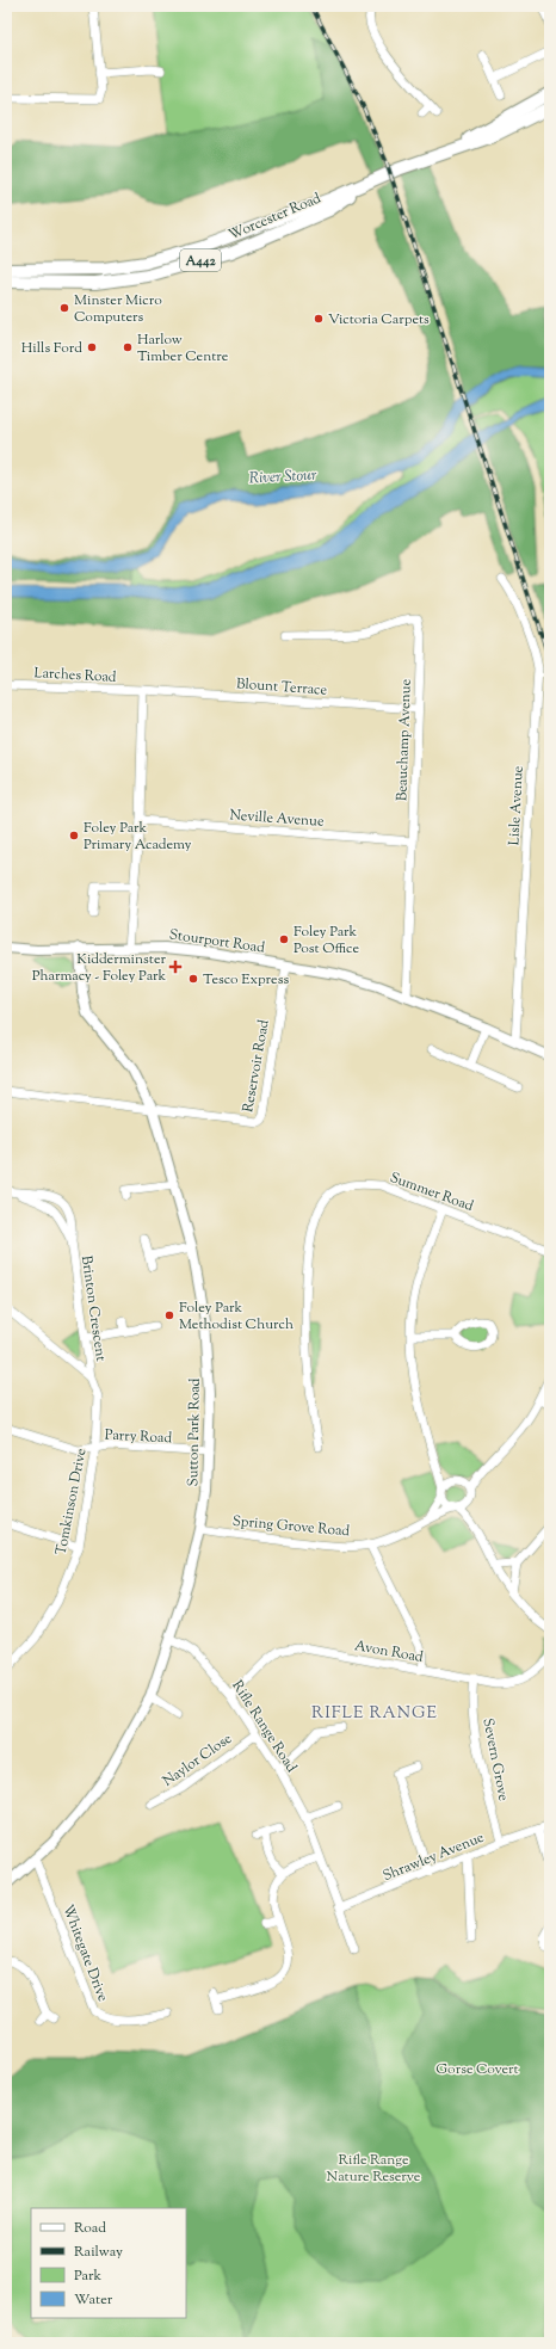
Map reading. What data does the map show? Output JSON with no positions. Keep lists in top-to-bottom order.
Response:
{
  "streets": {
    "highway": ["Worcester Road", "A442"],
    "main road": ["Stourport Road", "Sutton Park Road"],
    "street": [
      "Larches Road",
      "Blount Terrace",
      "Beauchamp Avenue",
      "Lisle Avenue",
      "Neville Avenue",
      "Reservoir Road",
      "Summer Road",
      "Brinton Crescent",
      "Parry Road",
      "Tomkinson Drive",
      "Spring Grove Road",
      "Avon Road",
      "Rifle Range Road",
      "Naylor Close",
      "Severn Grove",
      "Shrawley Avenue",
      "Whitegate Drive"
    ]
  },
  "crossings": [
    ["Larches Road", "Blount Terrace"],
    ["Blount Terrace", "Beauchamp Avenue"],
    ["Beauchamp Avenue", "Neville Avenue"],
    ["Beauchamp Avenue", "Stourport Road"],
    ["Lisle Avenue", "Stourport Road"],
    ["Stourport Road", "Reservoir Road"],
    ["Stourport Road", "Sutton Park Road"],
    ["Reservoir Road", "Sutton Park Road"],
    ["Brinton Crescent", "Tomkinson Drive"],
    ["Sutton Park Road", "Parry Road"],
    ["Sutton Park Road", "Spring Grove Road"],
    ["Sutton Park Road", "Rifle Range Road"],
    ["Sutton Park Road", "Whitegate Drive"],
    ["Parry Road", "Tomkinson Drive"],
    ["Avon Road", "Rifle Range Road"],
    ["Avon Road", "Severn Grove"],
    ["Rifle Range Road", "Naylor Close"],
    ["Rifle Range Road", "Shrawley Avenue"],
    ["Severn Grove", "Shrawley Avenue"]
  ],
  "districts": ["RIFLE RANGE"],
  "water": ["River Stour"],
  "parks": ["Gorse Covert", "Rifle Range Nature Reserve"],
  "places": {
    "other": [
      "Minster Micro Computers",
      "Victoria Carpets",
      "Hills Ford",
      "Harlow Timber Centre",
      "Foley Park Primary Academy",
      "Foley Park Post Office",
      "Tesco Express",
      "Foley Park Methodist Church"
    ],
    "health": ["Kidderminster Pharmacy - Foley Park"]
  },
  "legend": [
    "Road",
    "Railway",
    "Park",
    "Water"
  ]
}
